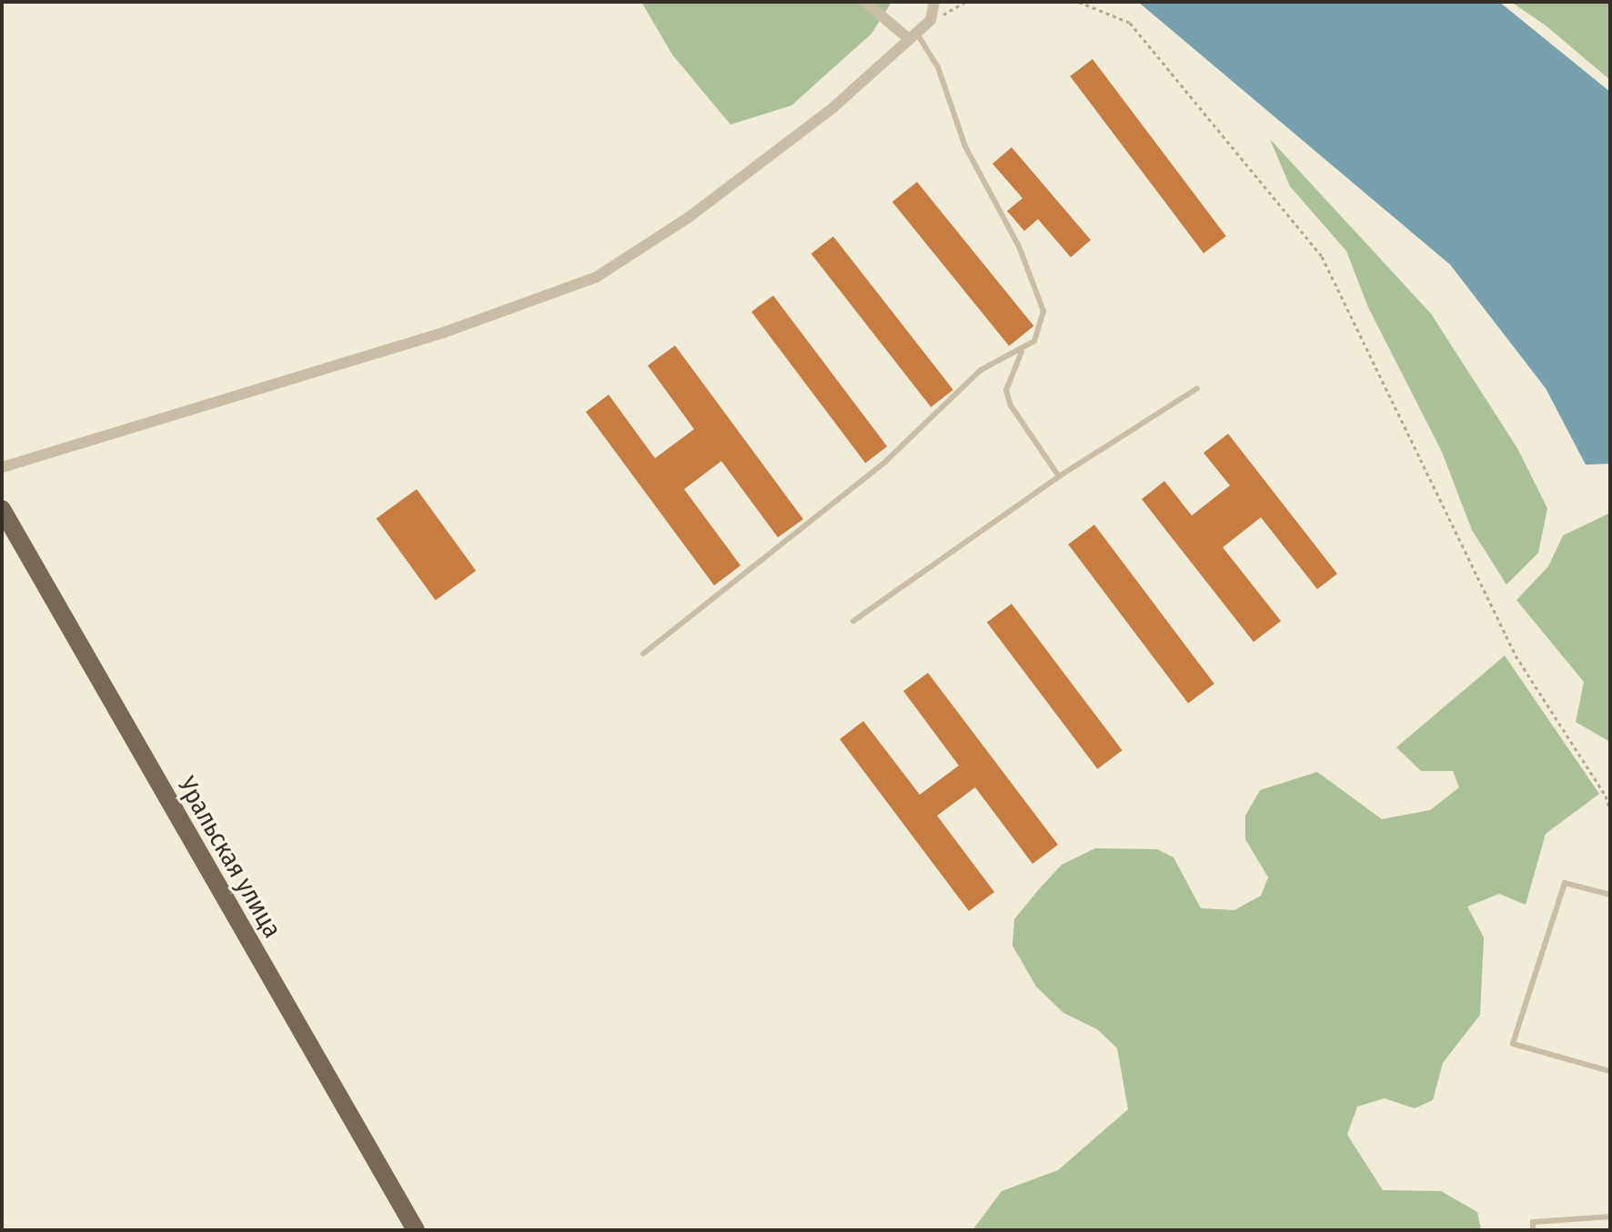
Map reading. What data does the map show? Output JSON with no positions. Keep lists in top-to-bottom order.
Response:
{
  "streets": {
    "main road": ["Уральская улица"]
  }
}
